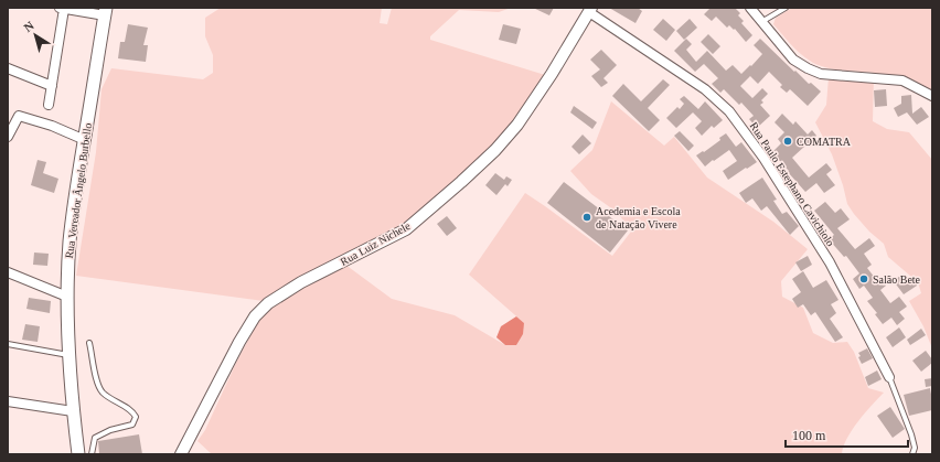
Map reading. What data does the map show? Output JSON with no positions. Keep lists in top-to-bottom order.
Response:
{
  "streets": {
    "main road": ["Rua Vereador Ângelo Burbello"],
    "street": ["Rua Paulo Estephano Cavichiolo", "Rua Luiz Nichele"]
  },
  "crossings": [
    ["Rua Paulo Estephano Cavichiolo", "Rua Luiz Nichele"]
  ],
  "places": ["COMATRA", "Acedemia e Escola de Natação Vivere", "Salão Bete"],
  "scale_bar": "100 m",
  "north": "top left"
}
